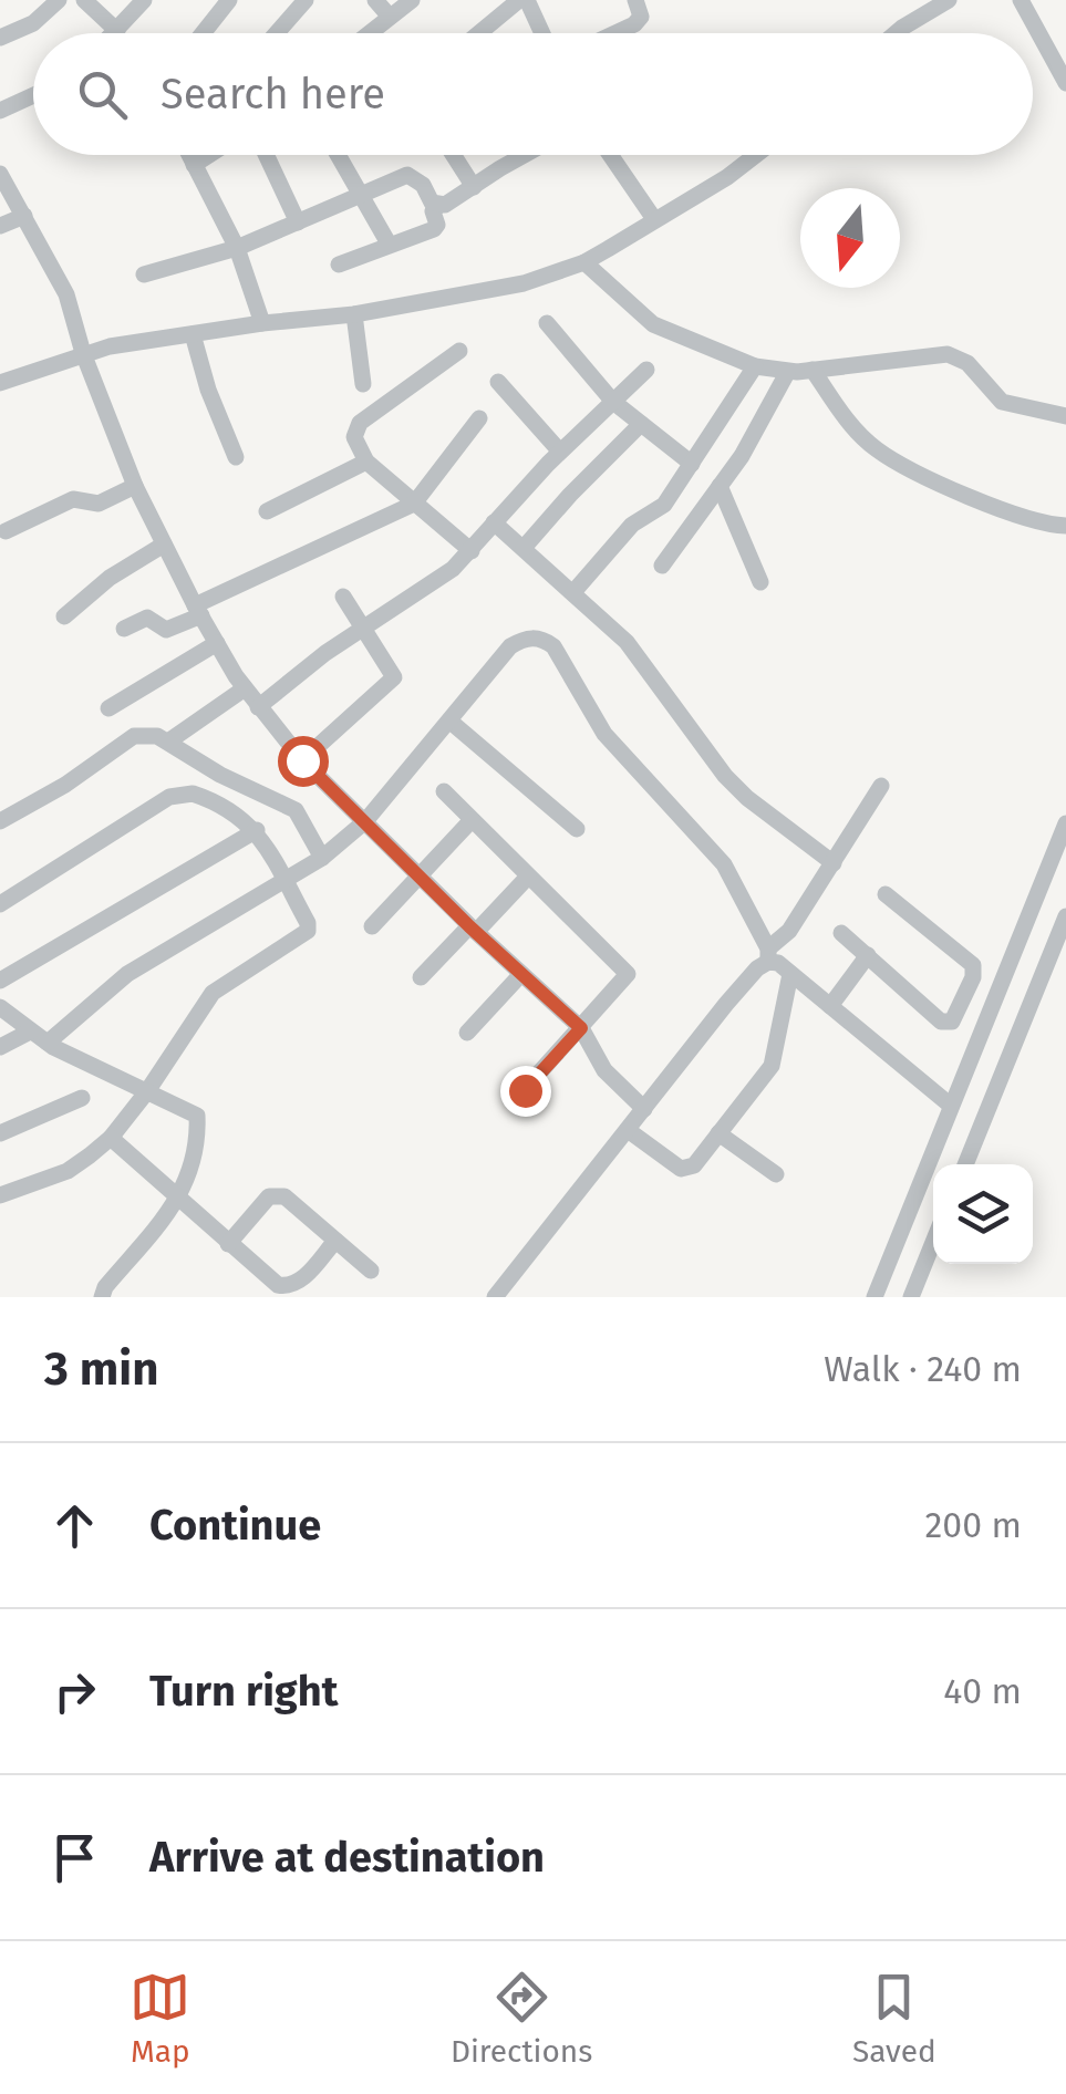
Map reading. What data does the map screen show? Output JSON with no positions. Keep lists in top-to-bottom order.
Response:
{
  "north": "bottom",
  "page": {
    "search": "Search here",
    "heading": ["3 min", "Walk · 240 m"],
    "list": [
      ["Continue", "200 m"],
      ["Turn right", "40 m"],
      "Arrive at destination"
    ],
    "nav": ["Map", "Directions", "Saved"]
  }
}
